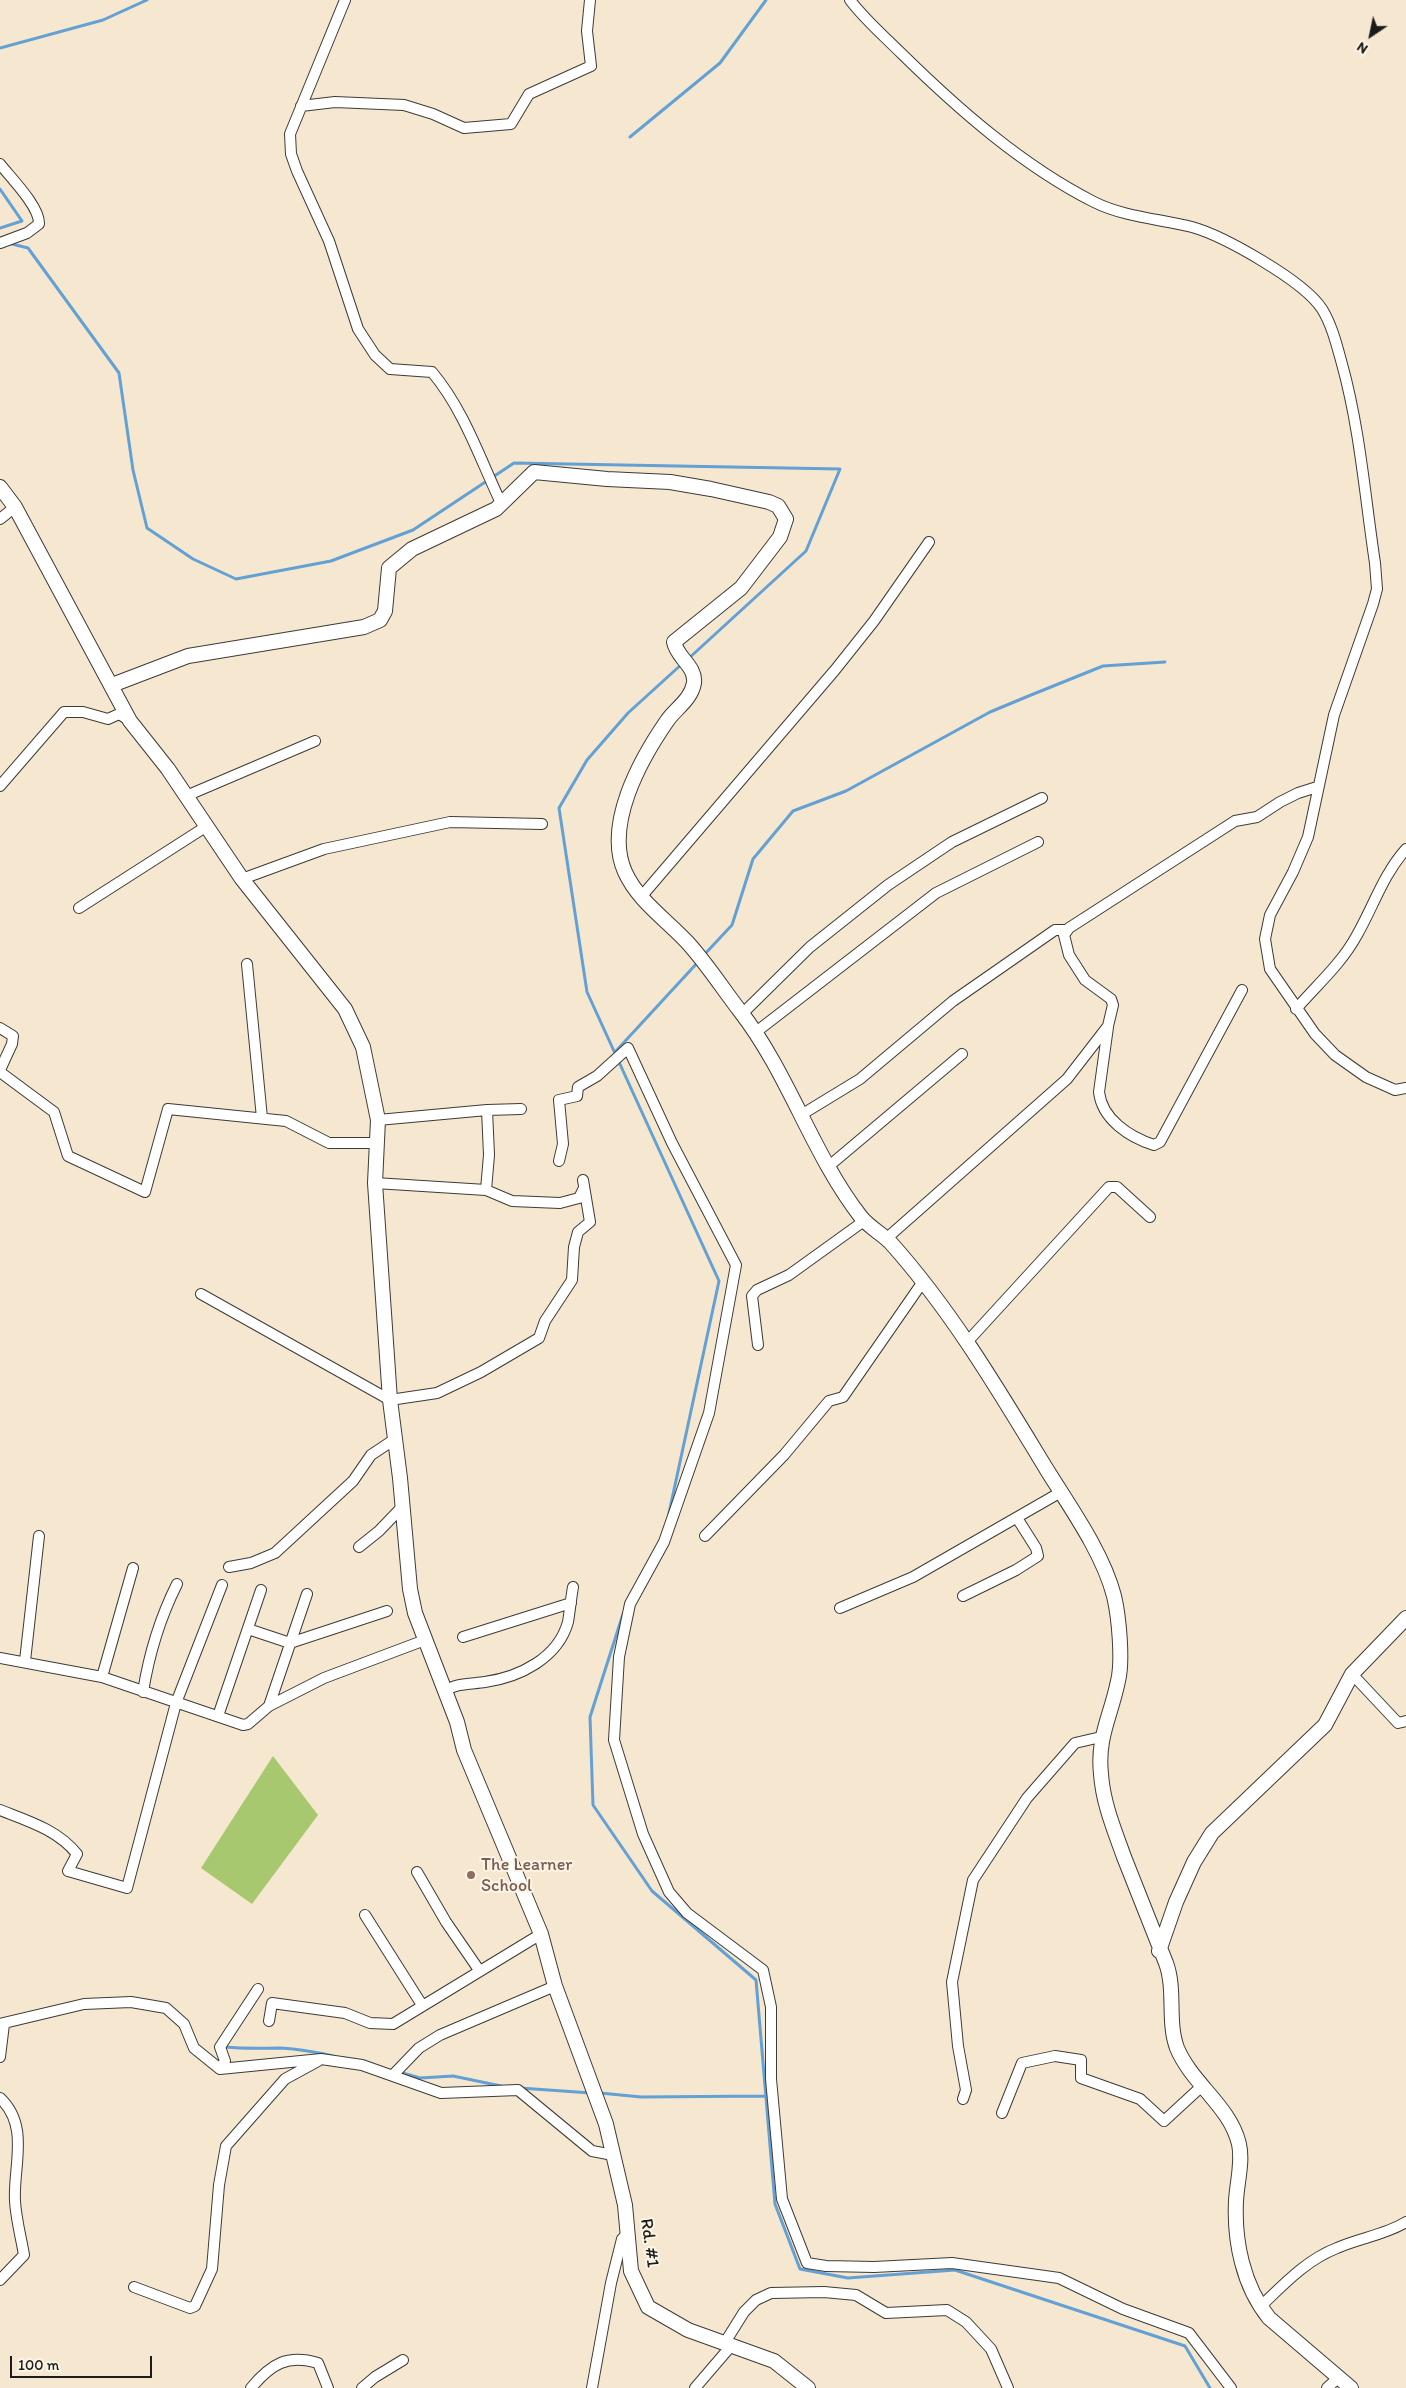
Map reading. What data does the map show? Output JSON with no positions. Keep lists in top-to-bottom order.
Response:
{
  "streets": {
    "street": ["Rd. #1"]
  },
  "places": ["The Learner School"],
  "scale_bar": "100 m",
  "north": "bottom left"
}
